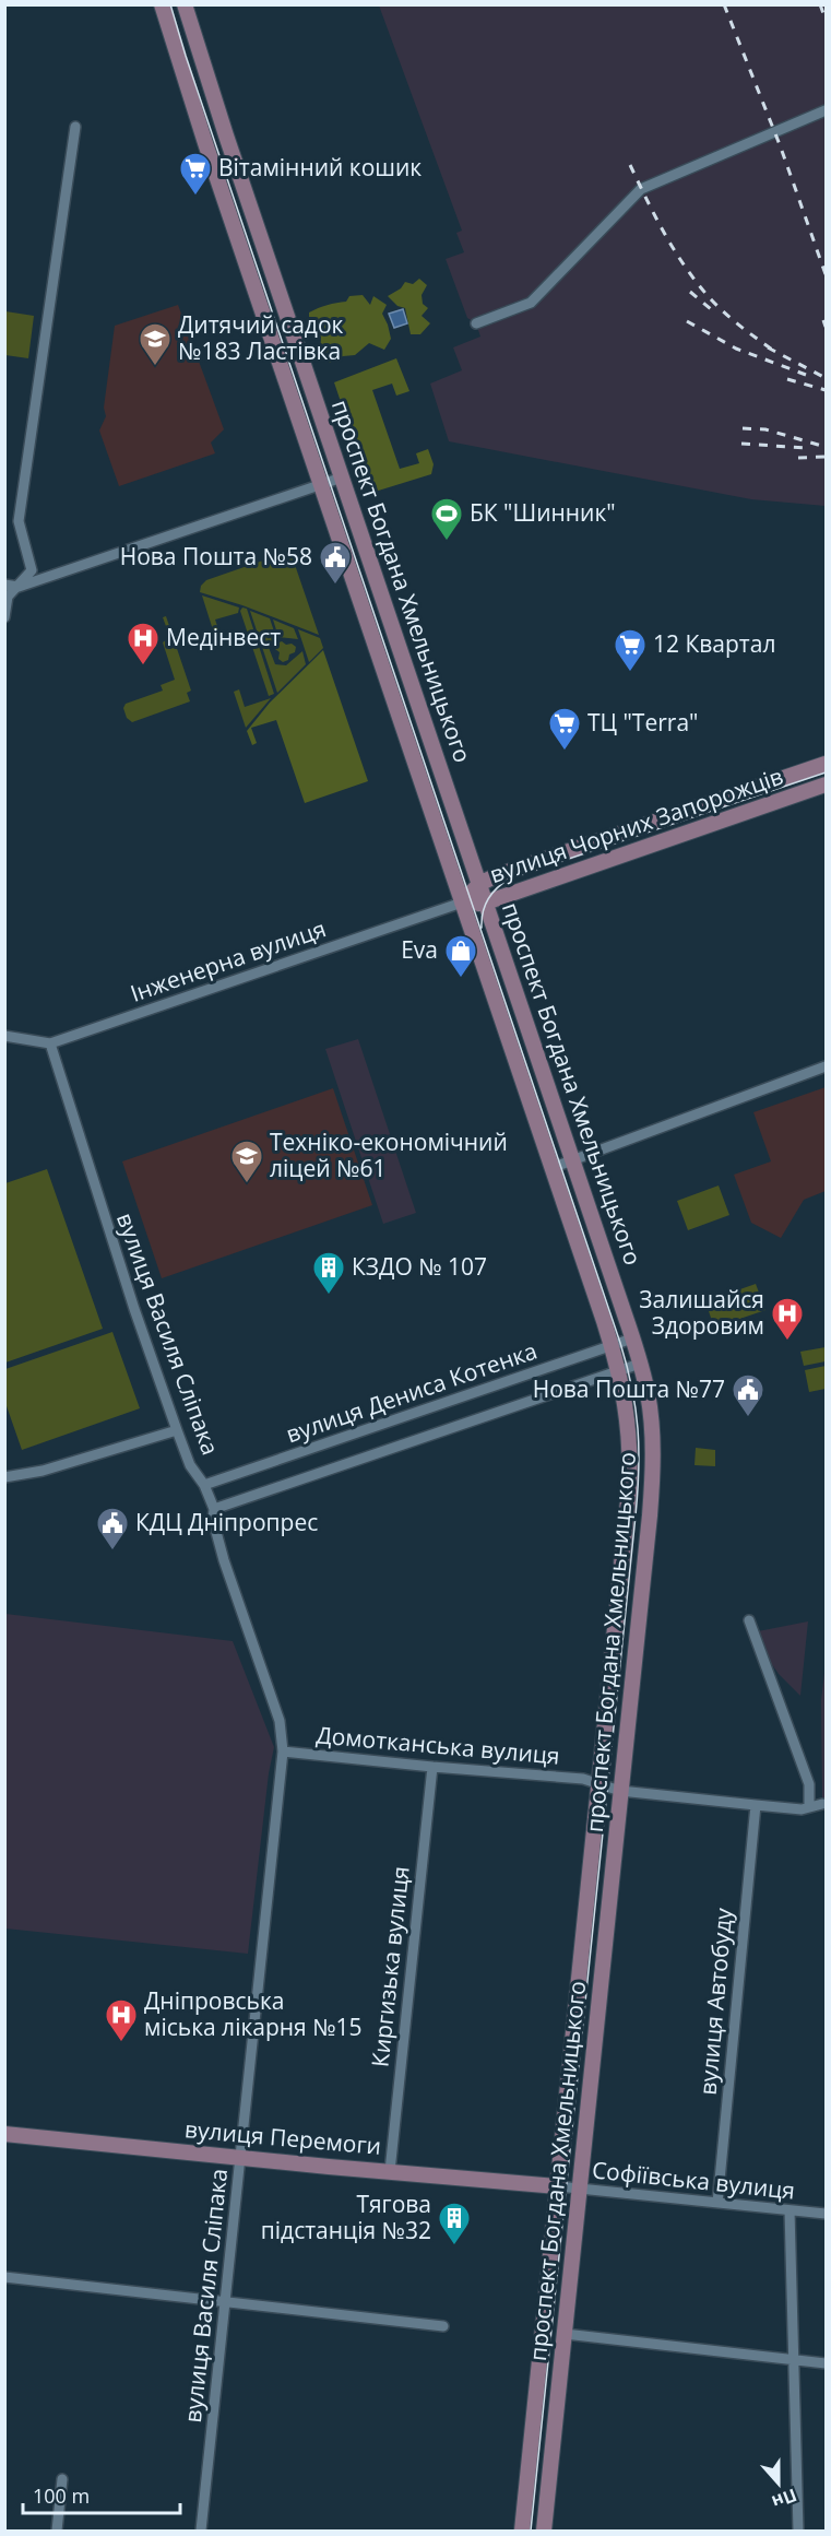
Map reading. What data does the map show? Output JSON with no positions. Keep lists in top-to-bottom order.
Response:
{
  "streets": {
    "main road": ["проспект Богдана Хмельницького", "вулиця Чорних Запорожців", "вулиця Перемоги"],
    "street": [
      "Інженерна вулиця",
      "вулиця Василя Сліпака",
      "вулиця Дениса Котенка",
      "Домотканська вулиця",
      "Киргизька вулиця",
      "вулиця Автобуду",
      "Софіївська вулиця"
    ]
  },
  "crossings": [
    ["проспект Богдана Хмельницького", "вулиця Чорних Запорожців"],
    ["проспект Богдана Хмельницького", "Інженерна вулиця"],
    ["проспект Богдана Хмельницького", "вулиця Дениса Котенка"],
    ["проспект Богдана Хмельницького", "Домотканська вулиця"],
    ["проспект Богдана Хмельницького", "вулиця Перемоги"],
    ["проспект Богдана Хмельницького", "Софіївська вулиця"],
    ["вулиця Чорних Запорожців", "Інженерна вулиця"],
    ["Інженерна вулиця", "вулиця Василя Сліпака"],
    ["вулиця Василя Сліпака", "вулиця Дениса Котенка"],
    ["вулиця Василя Сліпака", "Домотканська вулиця"],
    ["вулиця Василя Сліпака", "вулиця Перемоги"],
    ["Домотканська вулиця", "Киргизька вулиця"],
    ["Домотканська вулиця", "вулиця Автобуду"],
    ["Киргизька вулиця", "вулиця Перемоги"],
    ["вулиця Автобуду", "Софіївська вулиця"],
    ["вулиця Перемоги", "Софіївська вулиця"]
  ],
  "places": {
    "supermarket": ["Вітамінний кошик", "12 Квартал", "ТЦ \"Terra\""],
    "school or university": ["Дитячий садок №183 Ластівка", "Техніко-економічний ліцей №61"],
    "sports": ["БК \"Шинник\""],
    "public building": ["Нова Пошта №58", "Нова Пошта №77", "КДЦ Дніпропрес"],
    "hospital": ["Медінвест", "Залишайся Здоровим", "Дніпровська міська лікарня №15"],
    "shop": ["Eva"],
    "building": ["КЗДО № 107", "Тягова пiдстанцiя №32"]
  },
  "scale_bar": "100 m",
  "north": "bottom"
}
